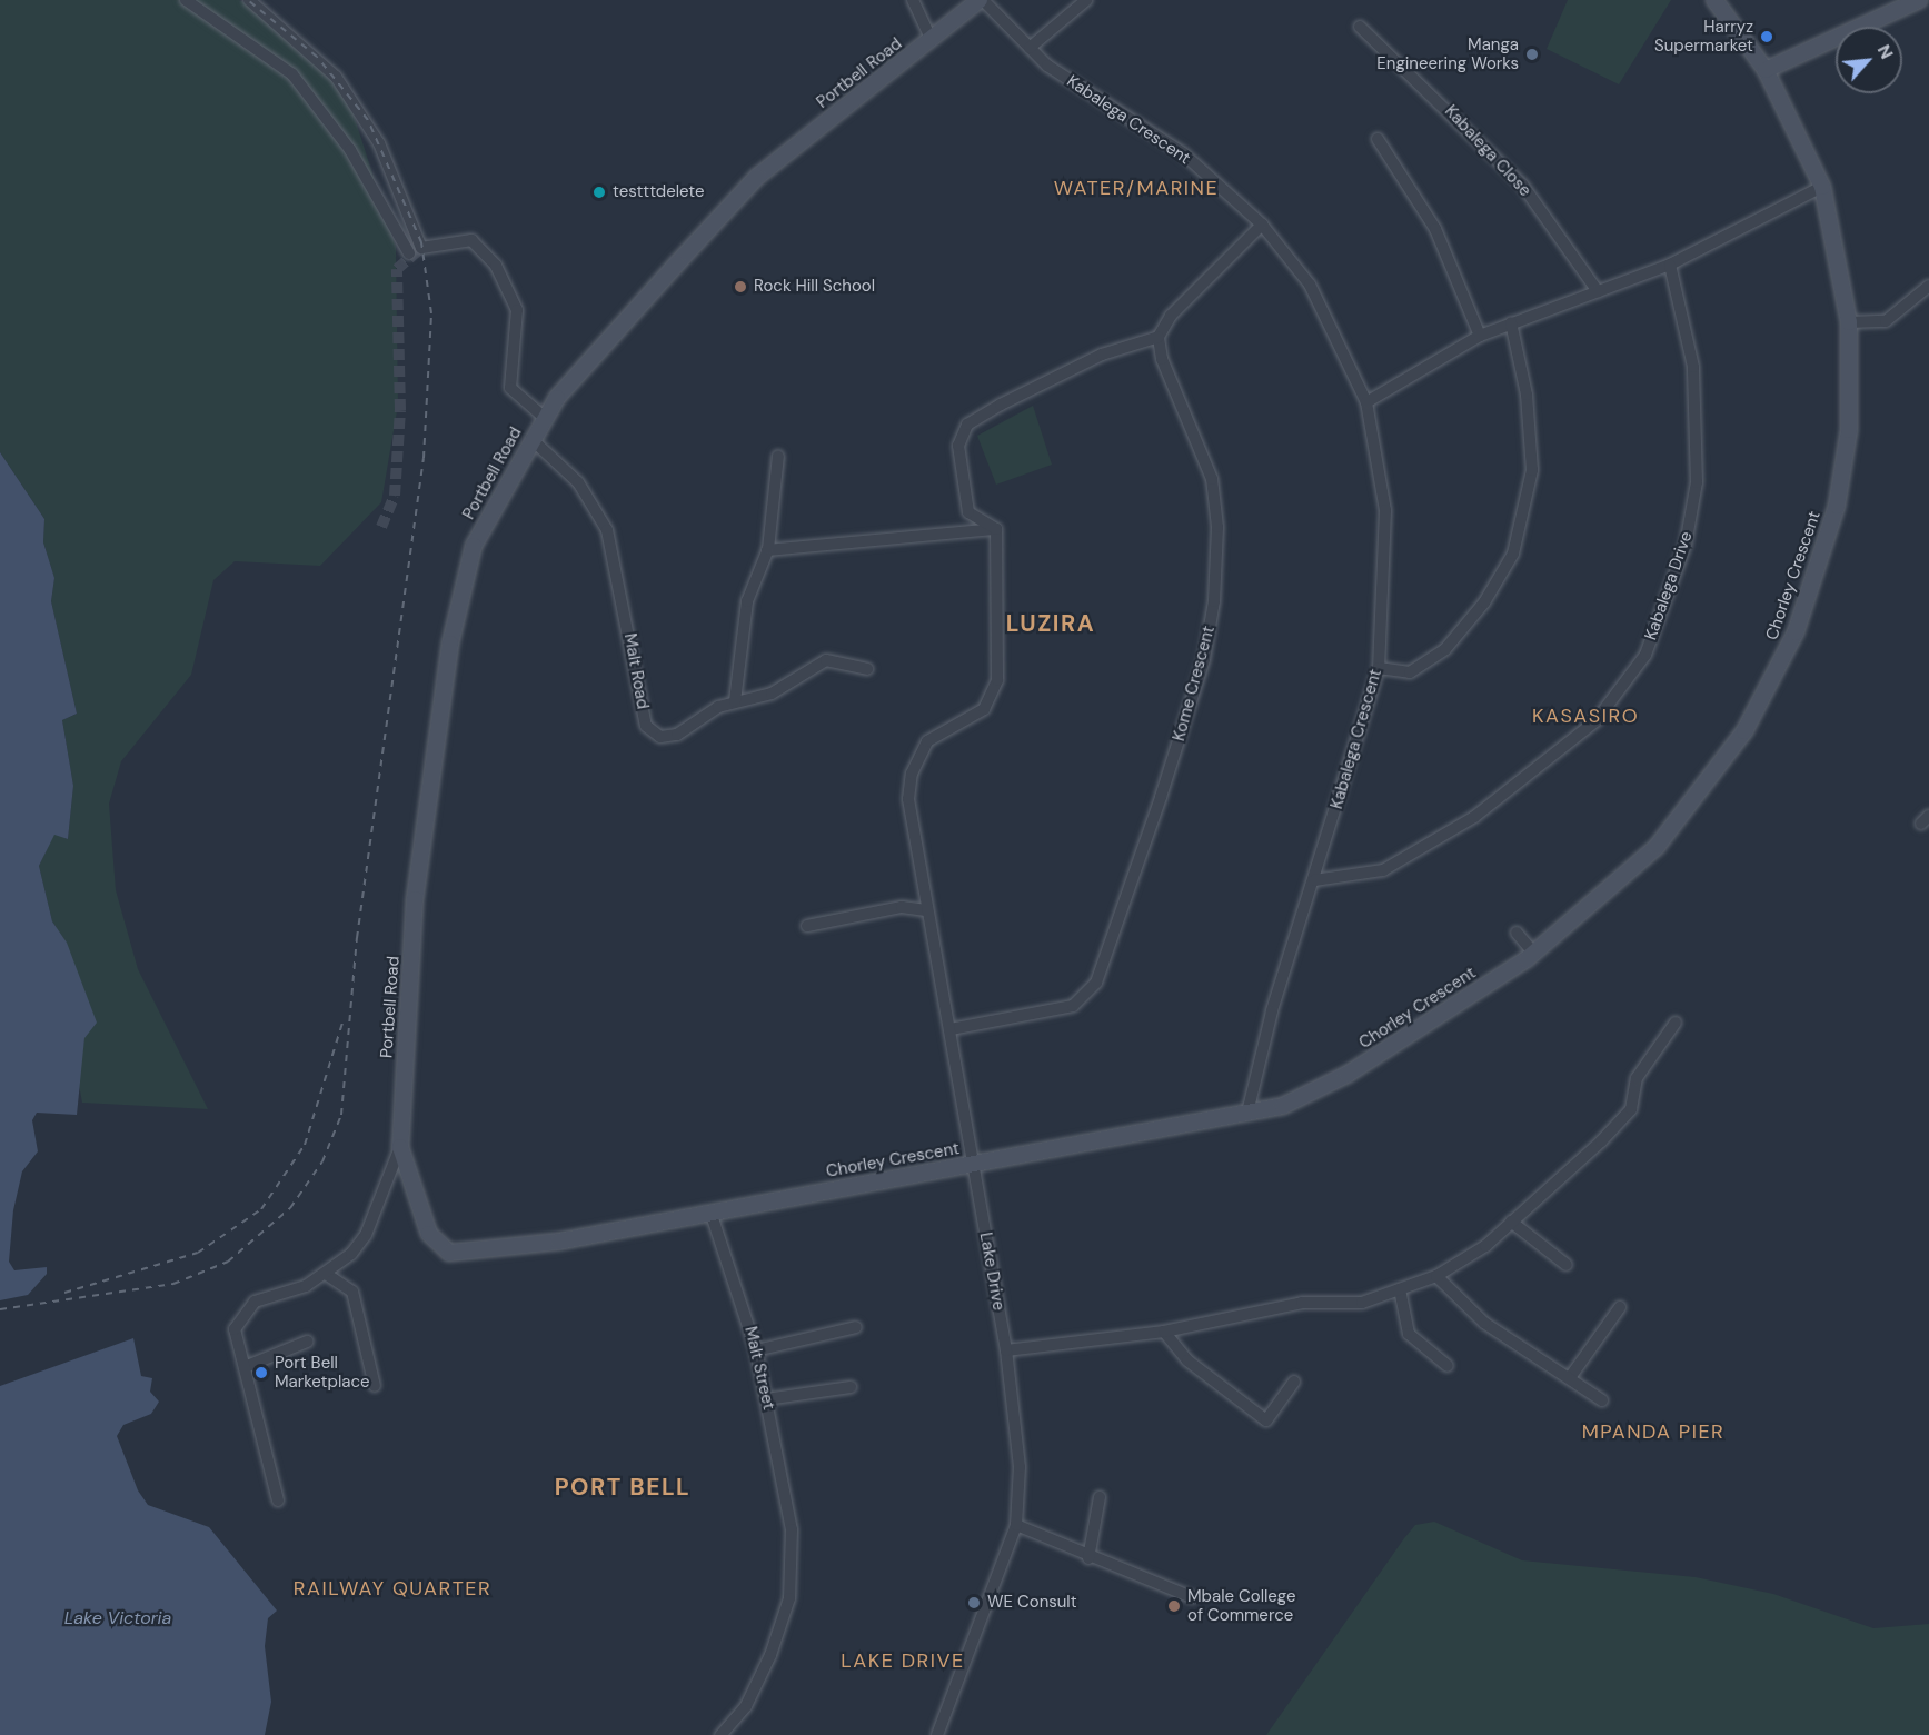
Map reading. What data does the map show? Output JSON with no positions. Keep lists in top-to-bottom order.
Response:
{
  "streets": {
    "main road": ["Portbell Road", "Chorley Crescent"],
    "street": [
      "Kabalega Crescent",
      "Kabalega Close",
      "Kabalega Drive",
      "Malt Road",
      "Kome Crescent",
      "Lake Drive",
      "Malt Street"
    ]
  },
  "crossings": [
    ["Portbell Road", "Kabalega Crescent"],
    ["Portbell Road", "Chorley Crescent"],
    ["Portbell Road", "Malt Road"],
    ["Kabalega Crescent", "Chorley Crescent"],
    ["Kabalega Crescent", "Kabalega Drive"],
    ["Chorley Crescent", "Lake Drive"],
    ["Chorley Crescent", "Malt Street"],
    ["Kome Crescent", "Lake Drive"]
  ],
  "districts": [
    "WATER/MARINE",
    "LUZIRA",
    "KASASIRO",
    "MPANDA PIER",
    "PORT BELL",
    "RAILWAY QUARTER",
    "LAKE DRIVE"
  ],
  "water": ["Lake Victoria"],
  "places": [
    "Harryz Supermarket",
    "Manga Engineering Works",
    "testttdelete",
    "Rock Hill School",
    "Port Bell Marketplace",
    "WE Consult",
    "Mbale College of Commerce"
  ],
  "north": "top right"
}
